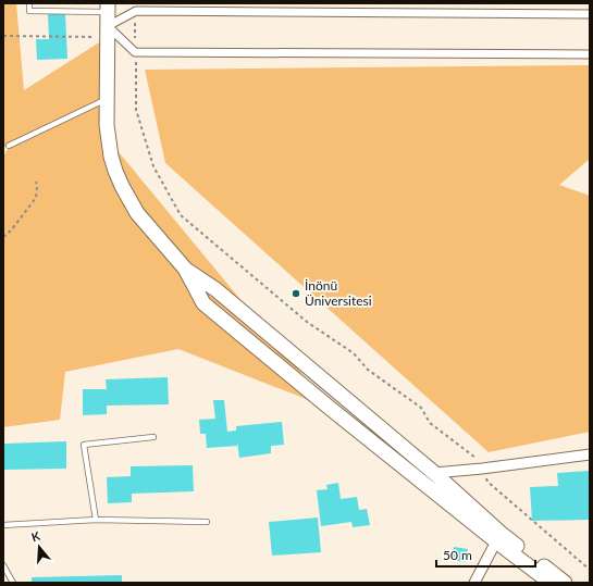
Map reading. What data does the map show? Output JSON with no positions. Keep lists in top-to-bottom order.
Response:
{
  "places": ["İnönü Üniversitesi"],
  "scale_bar": "50 m",
  "north": "top"
}
